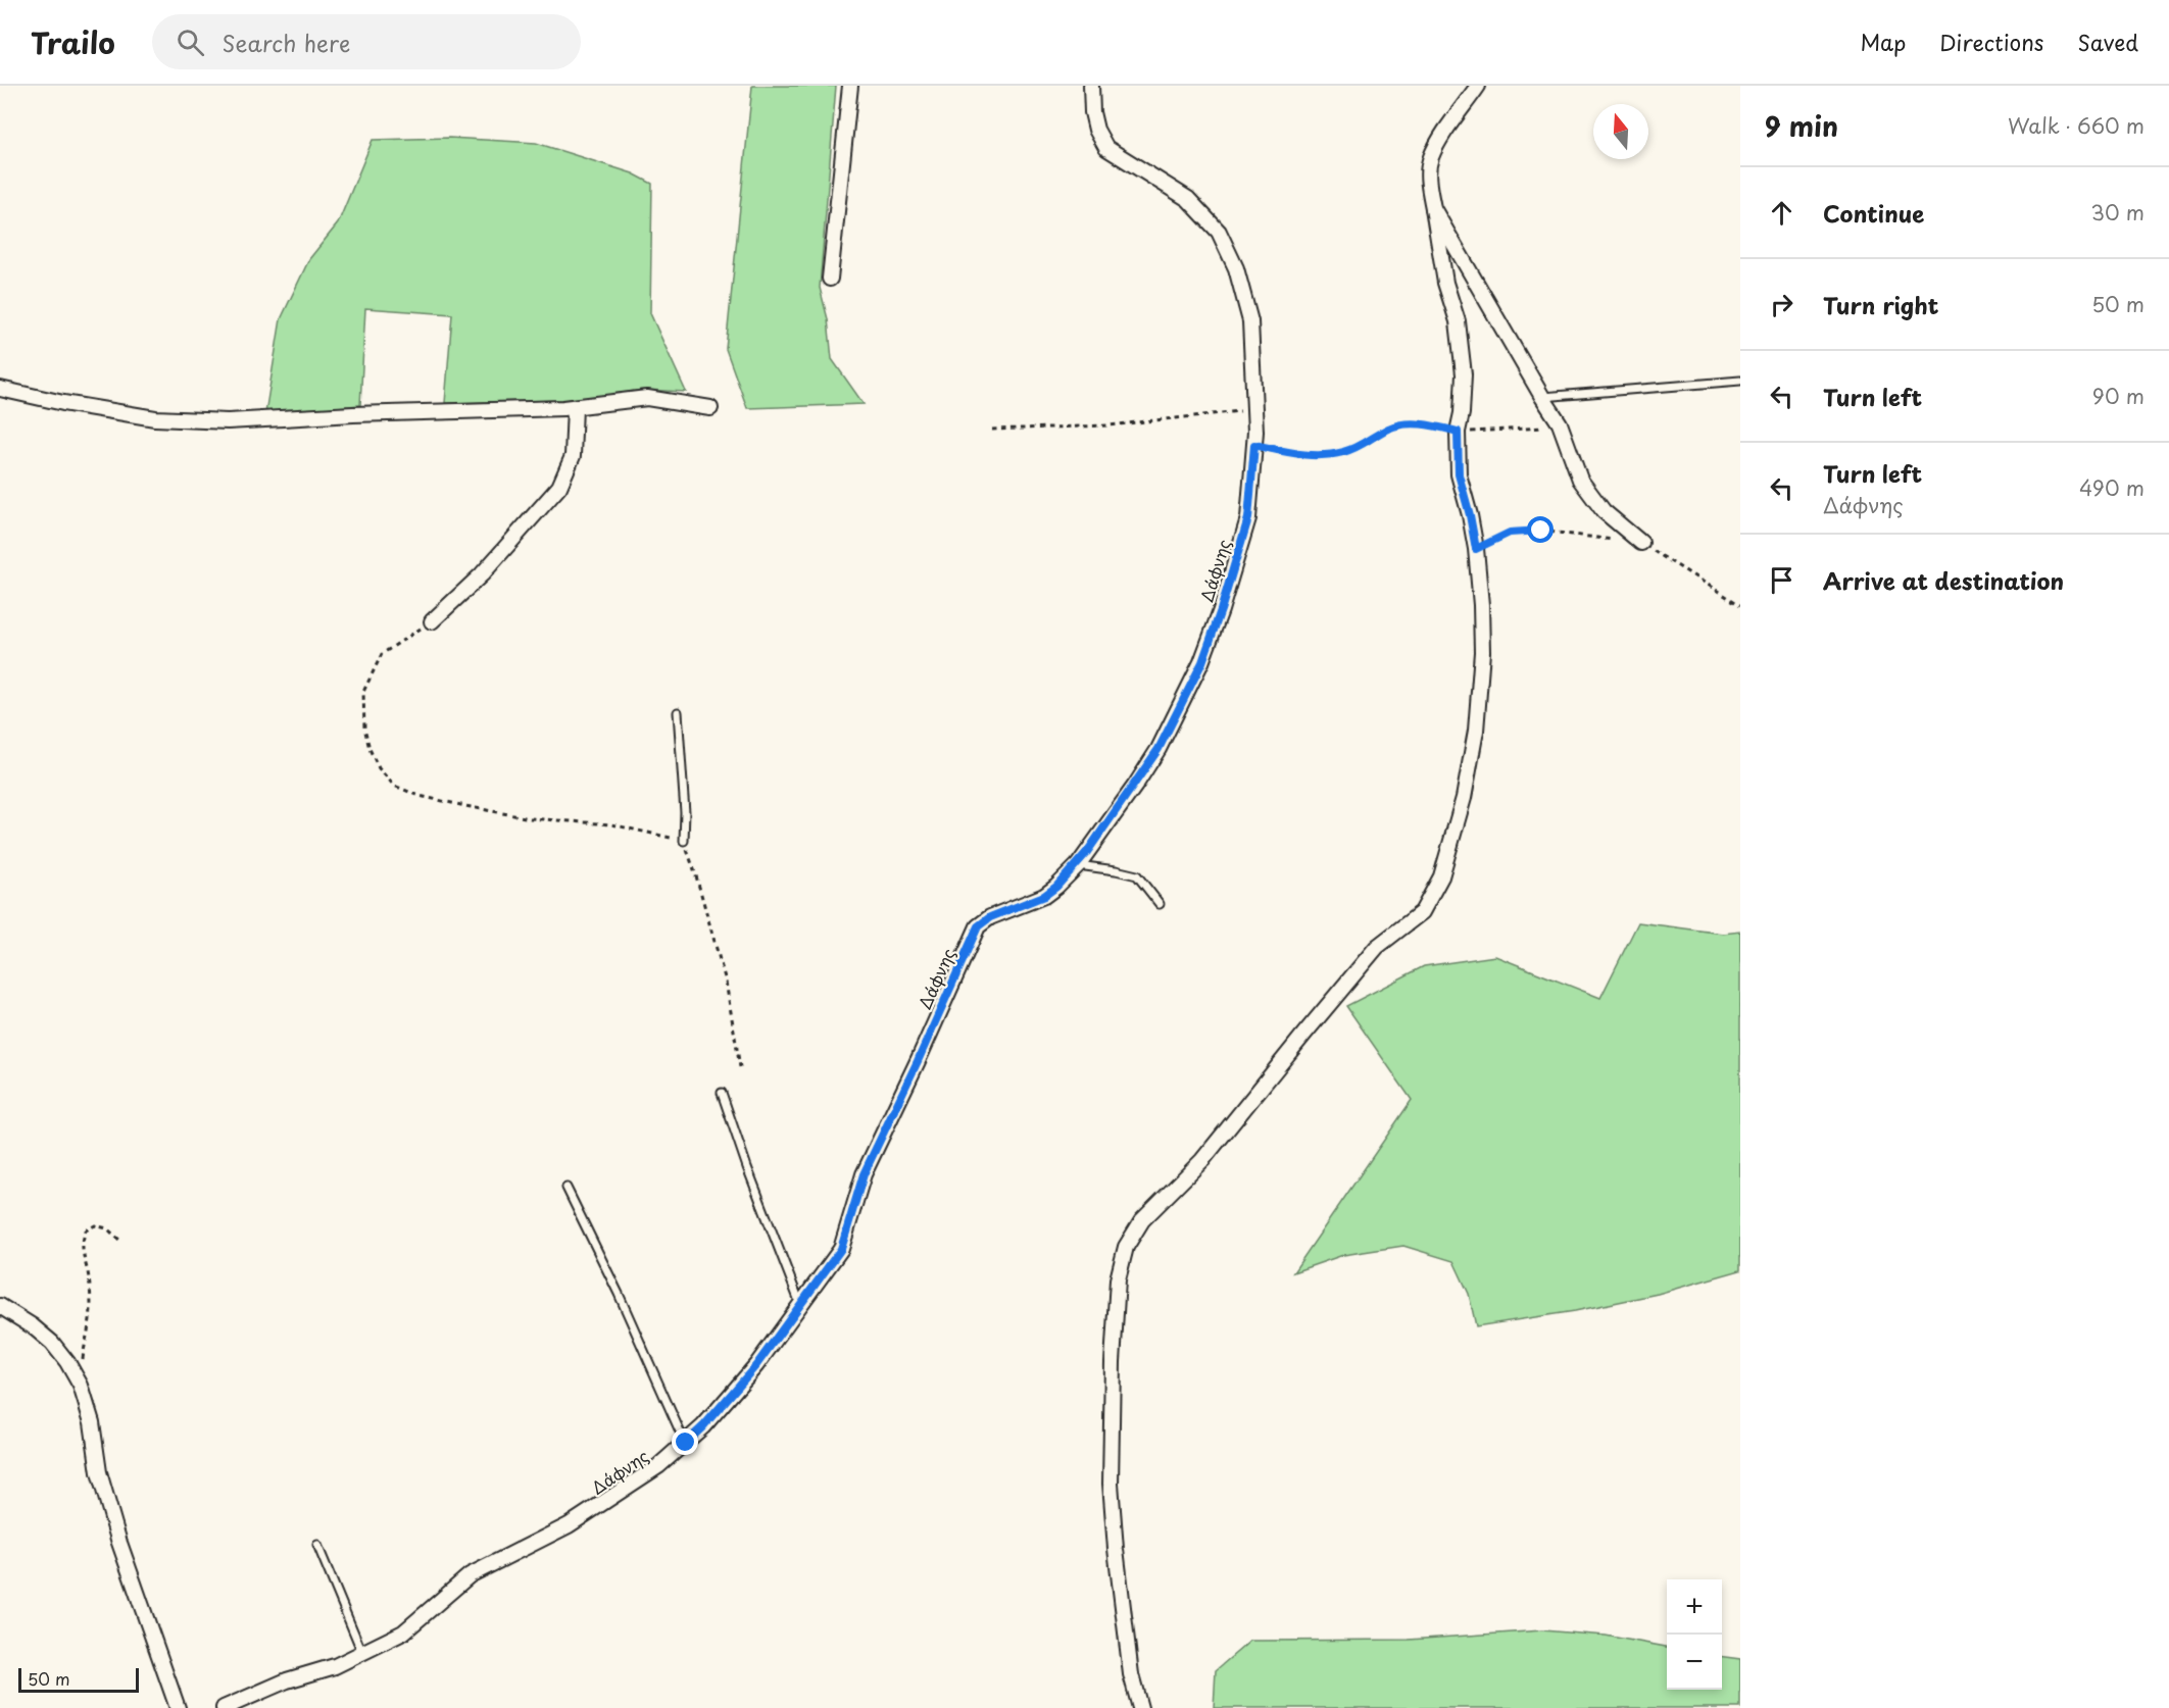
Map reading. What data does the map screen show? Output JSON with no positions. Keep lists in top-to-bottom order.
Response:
{
  "streets": {
    "street": ["Δάφνης"]
  },
  "scale_bar": "50 m",
  "north": "top",
  "page": {
    "header": "Trailo",
    "search": "Search here",
    "nav": ["Map", "Directions", "Saved"],
    "heading": ["9 min", "Walk · 660 m"],
    "list": [
      ["Continue", "30 m"],
      ["Turn right", "50 m"],
      ["Turn left", "90 m"],
      ["Turn left", "Δάφνης", "490 m"],
      "Arrive at destination"
    ],
    "map_buttons": ["+", "−"],
    "scale": "50 m"
  }
}
